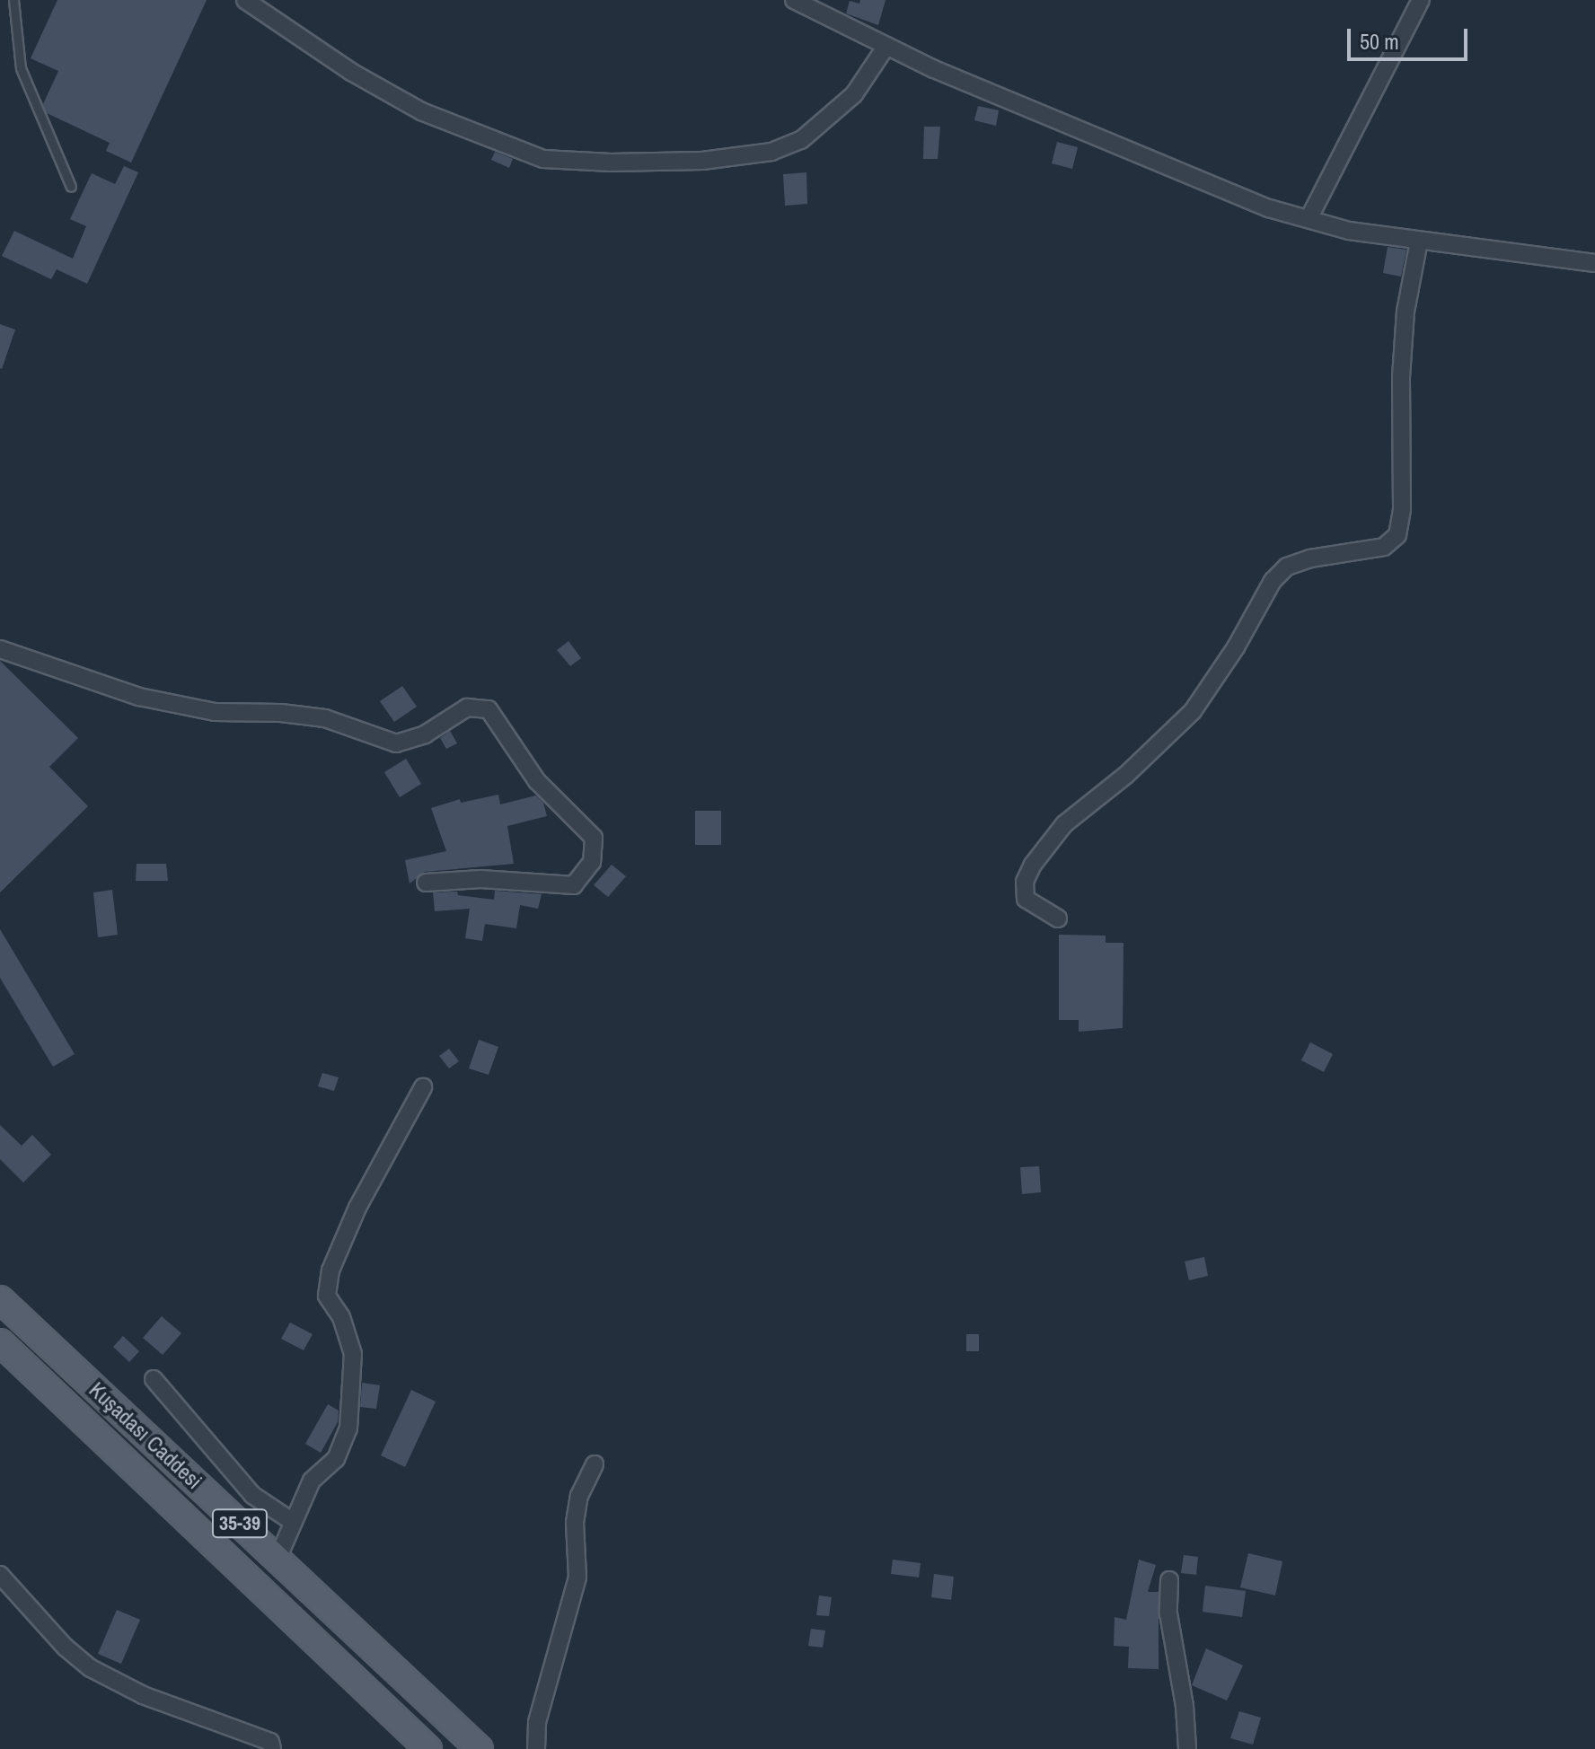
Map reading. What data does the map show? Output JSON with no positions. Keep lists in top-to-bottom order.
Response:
{
  "streets": {
    "main road": ["Kuşadası Caddesi", "35-39"]
  },
  "scale_bar": "50 m"
}
